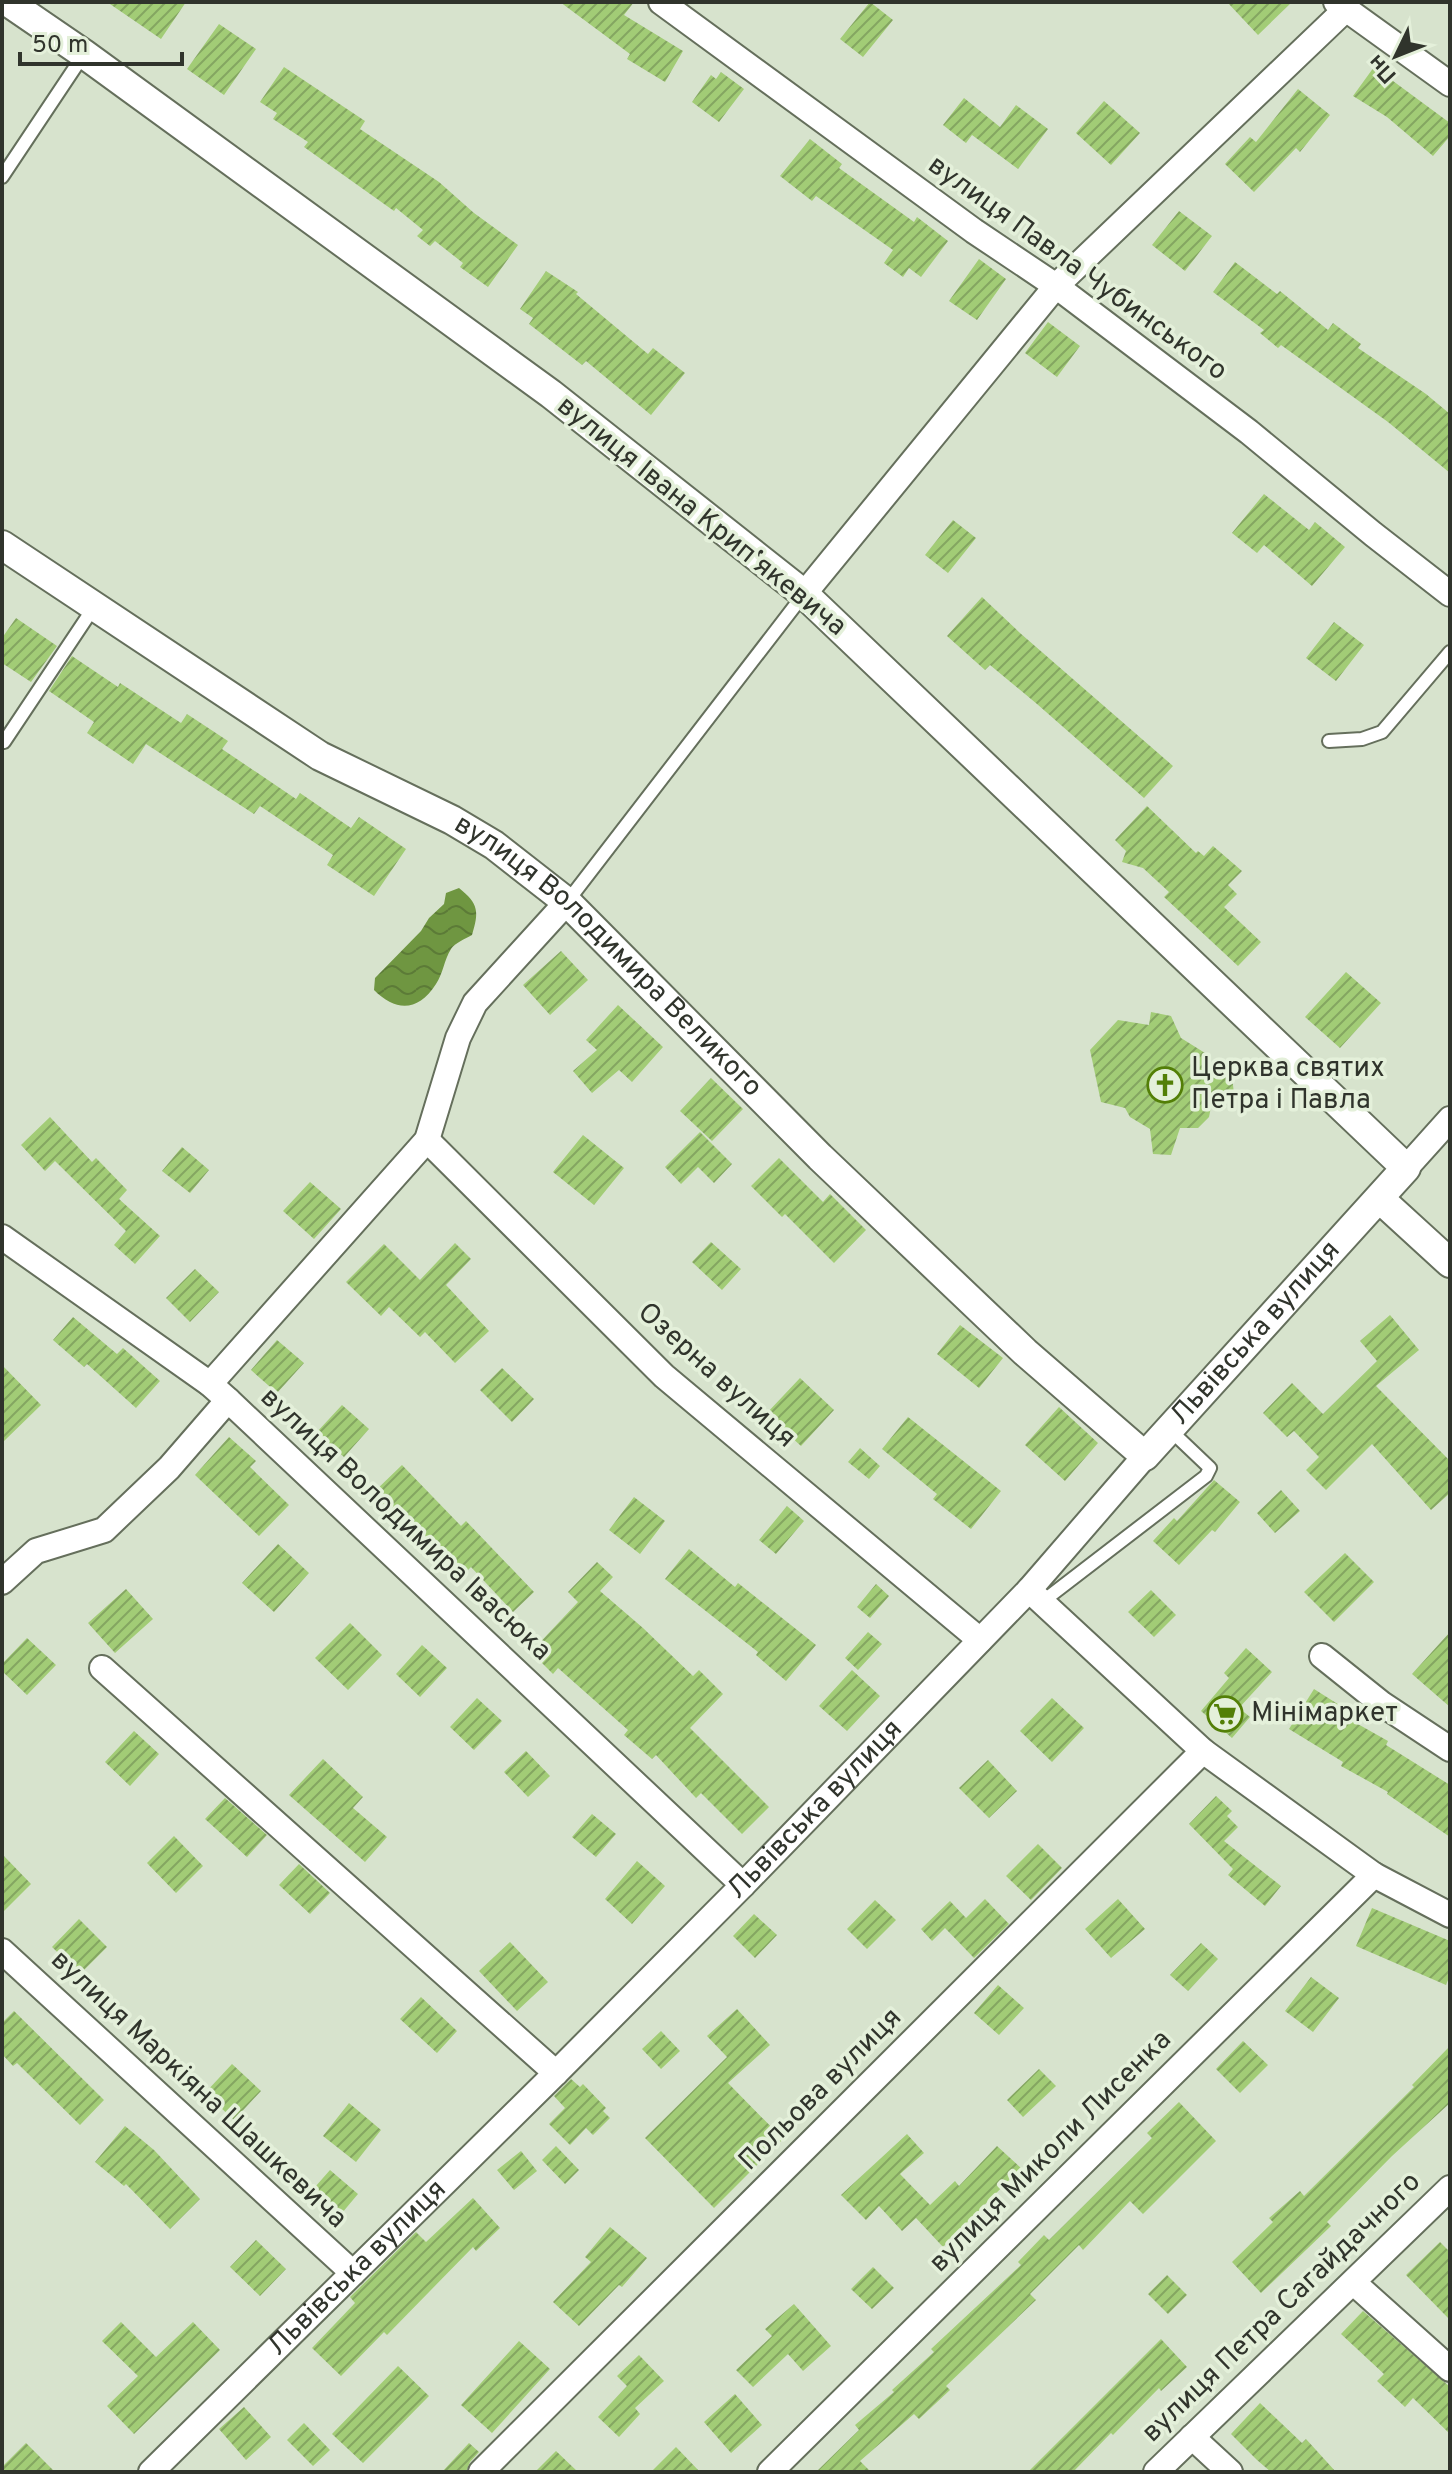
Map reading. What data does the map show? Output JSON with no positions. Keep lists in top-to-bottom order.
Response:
{
  "streets": {
    "street": [
      "вулиця Павла Чубинського",
      "вулиця Івана Крипʼякевича",
      "вулиця Володимира Великого",
      "Львівська вулиця",
      "Озерна вулиця",
      "вулиця Володимира Івасюка",
      "вулиця Маркіяна Шашкевича",
      "Польова вулиця",
      "вулиця Миколи Лисенка",
      "вулиця Петра Сагайдачного"
    ]
  },
  "crossings": [
    ["вулиця Івана Крипʼякевича", "Львівська вулиця"],
    ["вулиця Володимира Великого", "Львівська вулиця"],
    ["Львівська вулиця", "Озерна вулиця"],
    ["Львівська вулиця", "вулиця Володимира Івасюка"],
    ["Львівська вулиця", "вулиця Маркіяна Шашкевича"]
  ],
  "places": {
    "church": ["Церква святих Петра і Павла"],
    "supermarket": ["Мінімаркет"]
  },
  "scale_bar": "50 m",
  "north": "bottom left"
}
